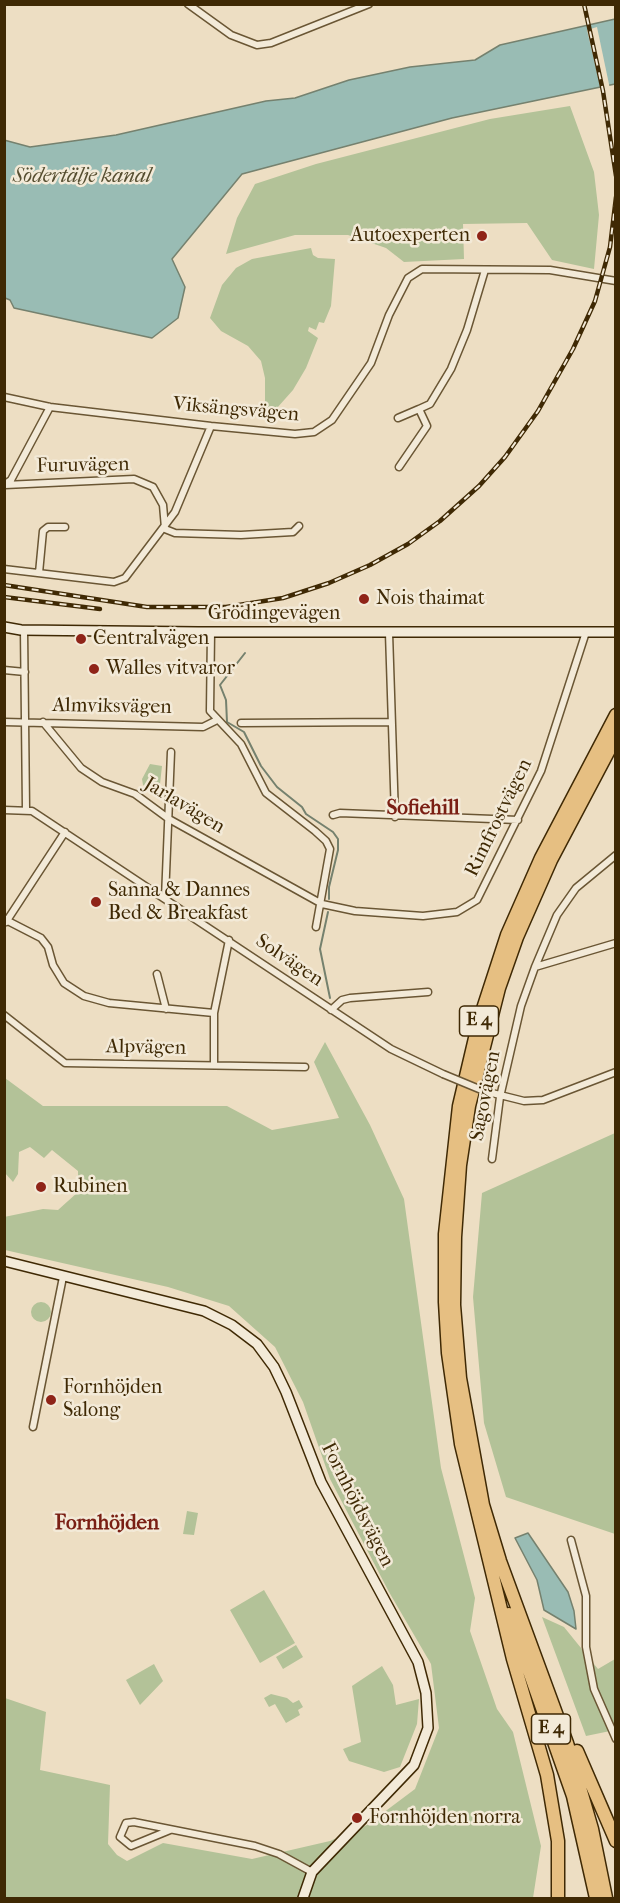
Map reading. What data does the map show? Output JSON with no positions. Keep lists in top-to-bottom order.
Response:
{
  "streets": {
    "highway": ["E 4"],
    "street": [
      "Viksängsvägen",
      "Furuvägen",
      "Grödingevägen",
      "Almviksvägen",
      "Jarlavägen",
      "Rimfrostvägen",
      "Solvägen",
      "Alpvägen",
      "Sagovägen",
      "Fornhöjdsvägen"
    ]
  },
  "crossings": [
    ["Grödingevägen", "Rimfrostvägen"],
    ["Almviksvägen", "Jarlavägen"],
    ["Jarlavägen", "Rimfrostvägen"],
    ["Solvägen", "Sagovägen"]
  ],
  "districts": ["Sofiehill", "Fornhöjden"],
  "water": ["Södertälje kanal"],
  "places": [
    "Autoexperten",
    "Nois thaimat",
    "Centralvägen",
    "Walles vitvaror",
    "Sanna & Dannes Bed & Breakfast",
    "Rubinen",
    "Fornhöjden Salong",
    "Fornhöjden norra"
  ]
}
